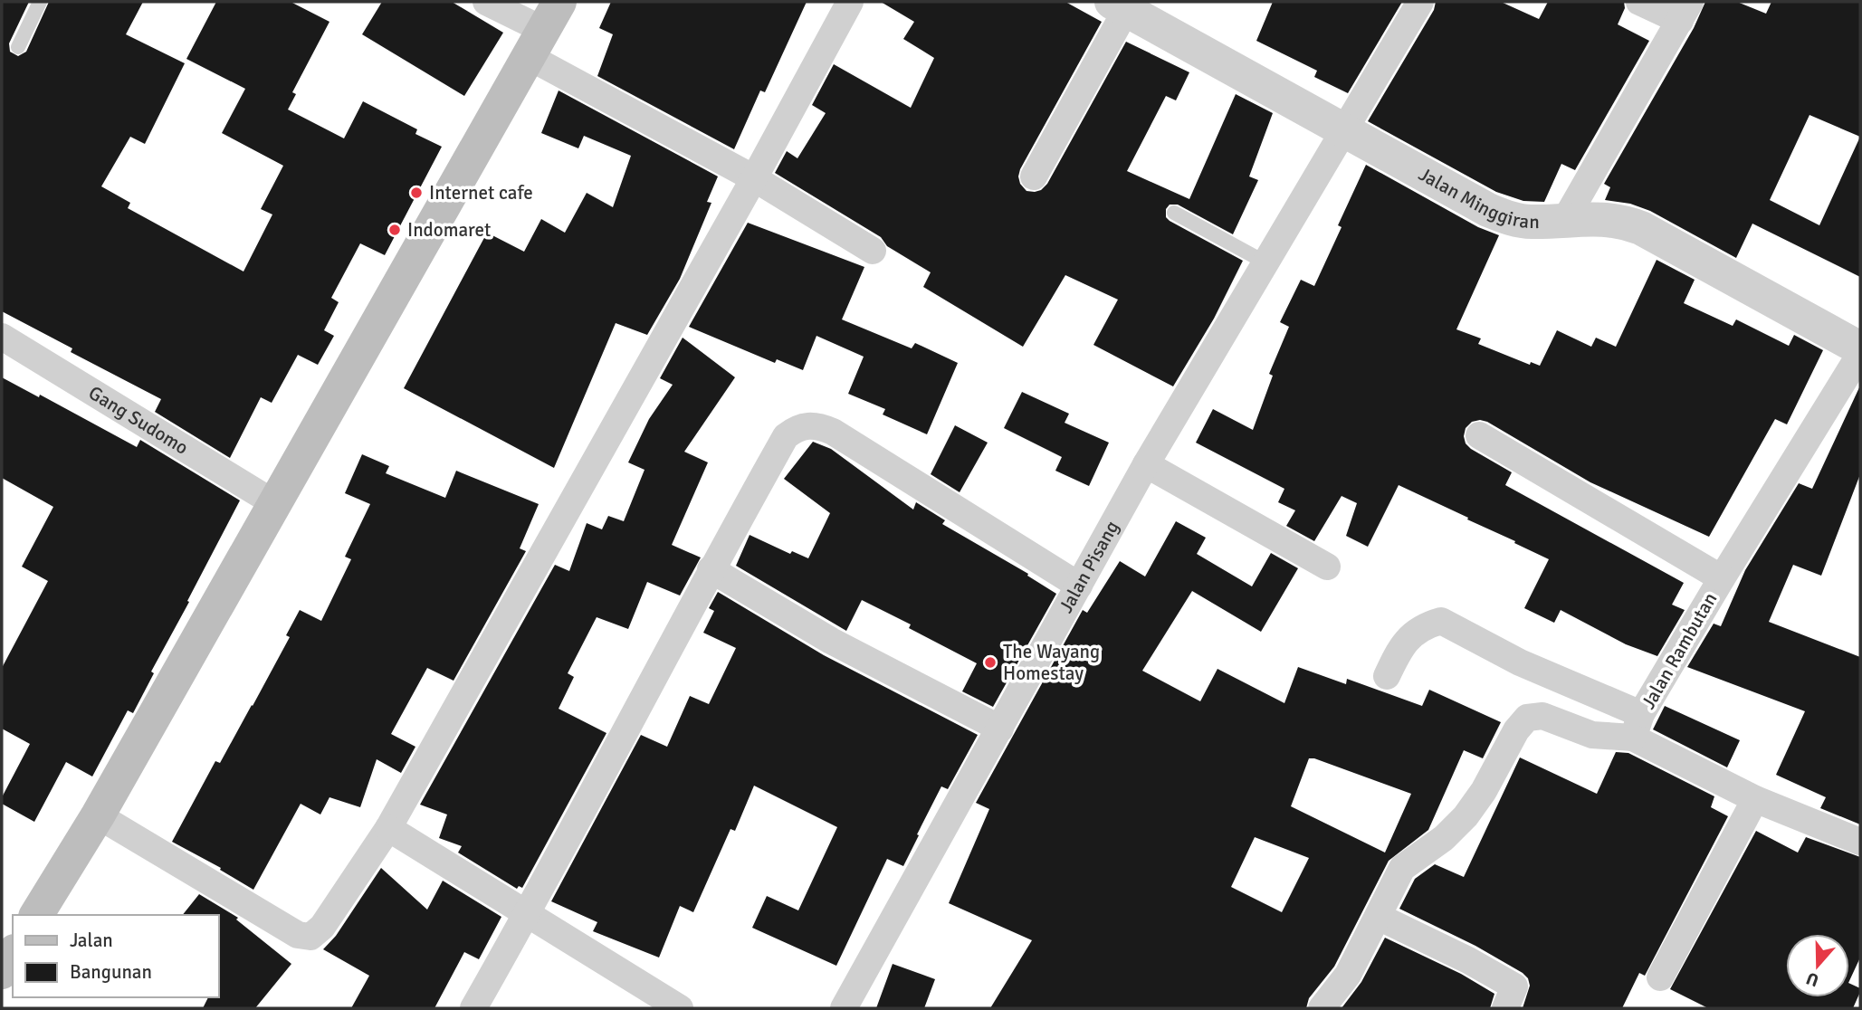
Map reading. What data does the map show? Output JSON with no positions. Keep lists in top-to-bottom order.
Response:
{
  "streets": {
    "street": [
      "Jalan Minggiran",
      "Gang Sudomo",
      "Jalan Pisang",
      "Jalan Rambutan"
    ]
  },
  "crossings": [
    ["Jalan Minggiran", "Jalan Pisang"]
  ],
  "places": ["Internet cafe", "Indomaret", "The Wayang Homestay"],
  "legend": ["Jalan", "Bangunan"],
  "north": "bottom"
}
